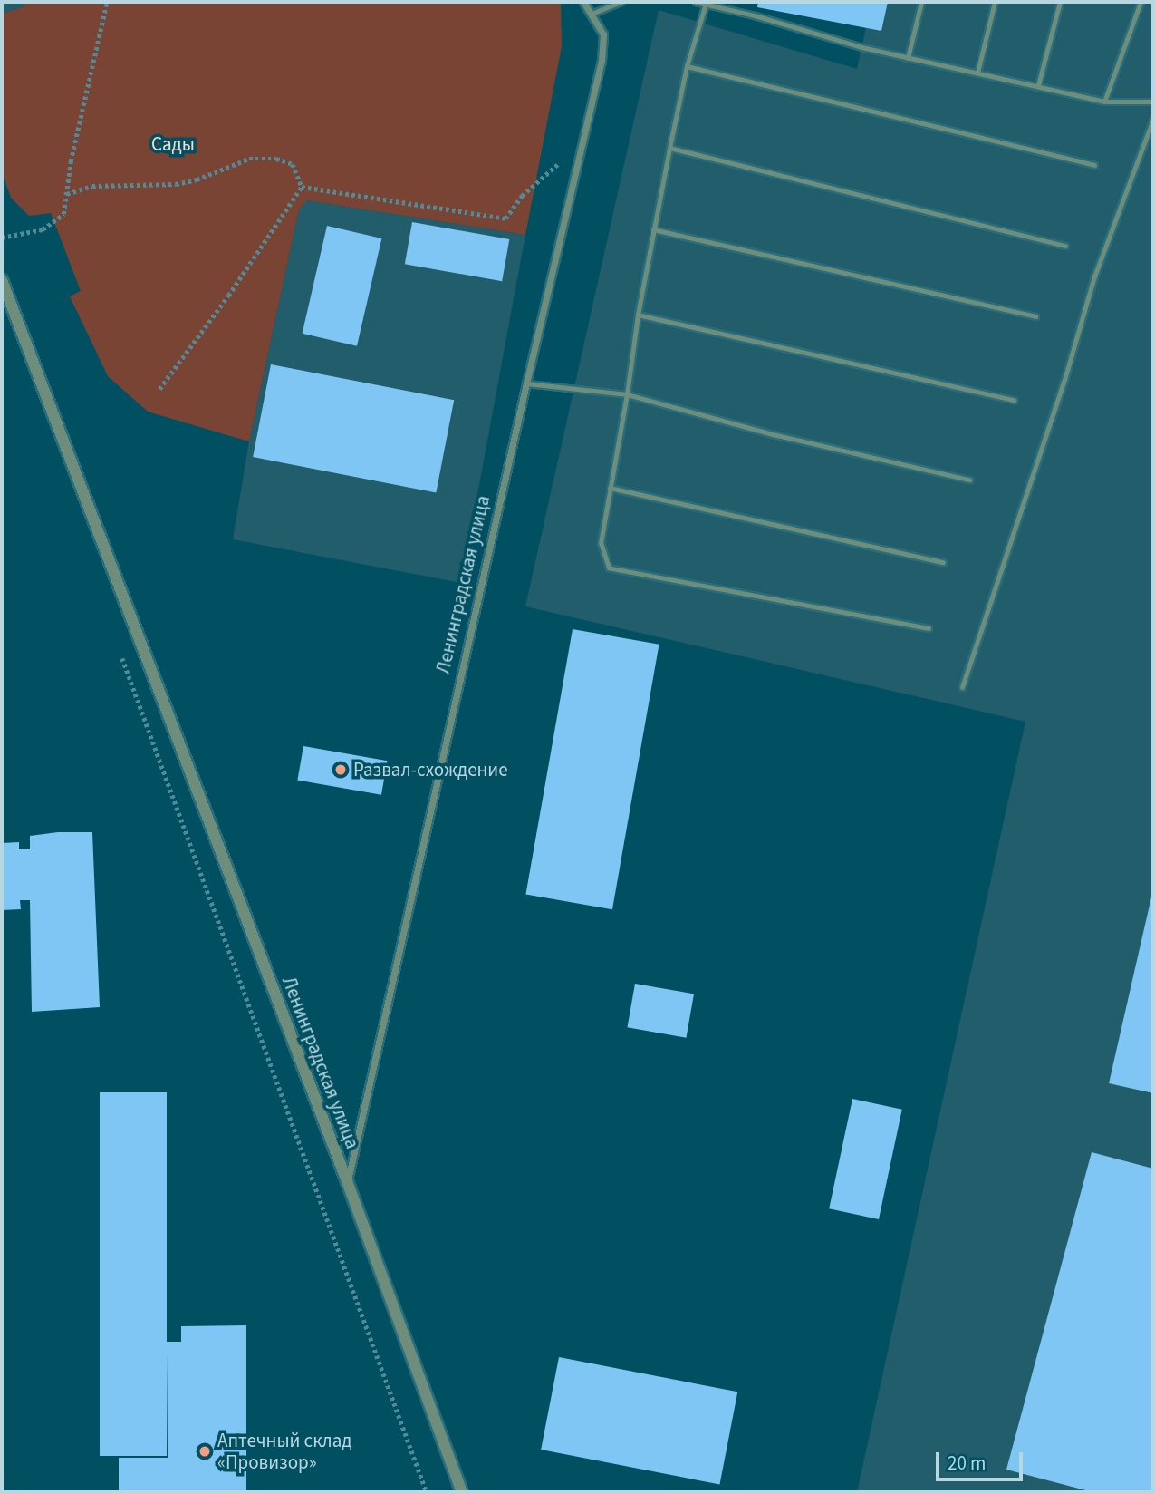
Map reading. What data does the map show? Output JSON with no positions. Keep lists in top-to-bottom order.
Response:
{
  "streets": {
    "street": ["Ленинградская улица"]
  },
  "parks": ["Сады"],
  "places": ["Развал-схождение", "Аптечный склад «Провизор»"],
  "scale_bar": "20 m"
}
